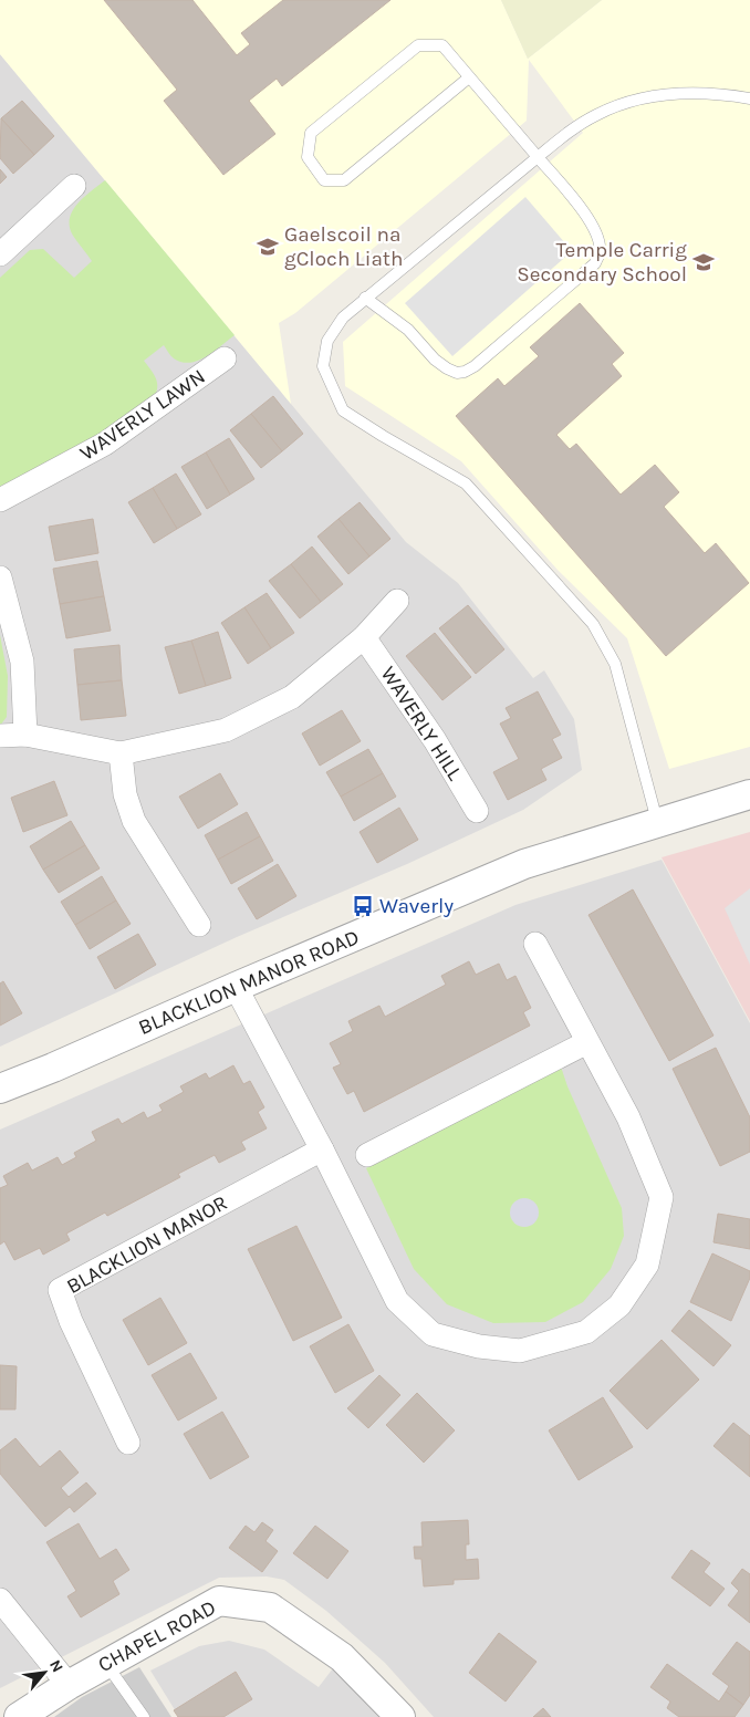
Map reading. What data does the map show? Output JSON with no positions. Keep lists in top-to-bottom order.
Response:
{
  "streets": {
    "street": [
      "WAVERLY LAWN",
      "WAVERLY HILL",
      "BLACKLION MANOR ROAD",
      "BLACKLION MANOR",
      "CHAPEL ROAD"
    ]
  },
  "places": {
    "school or university": ["Gaelscoil na gCloch Liath", "Temple Carrig Secondary School"],
    "bus stop": ["Waverly"]
  },
  "north": "top right"
}
